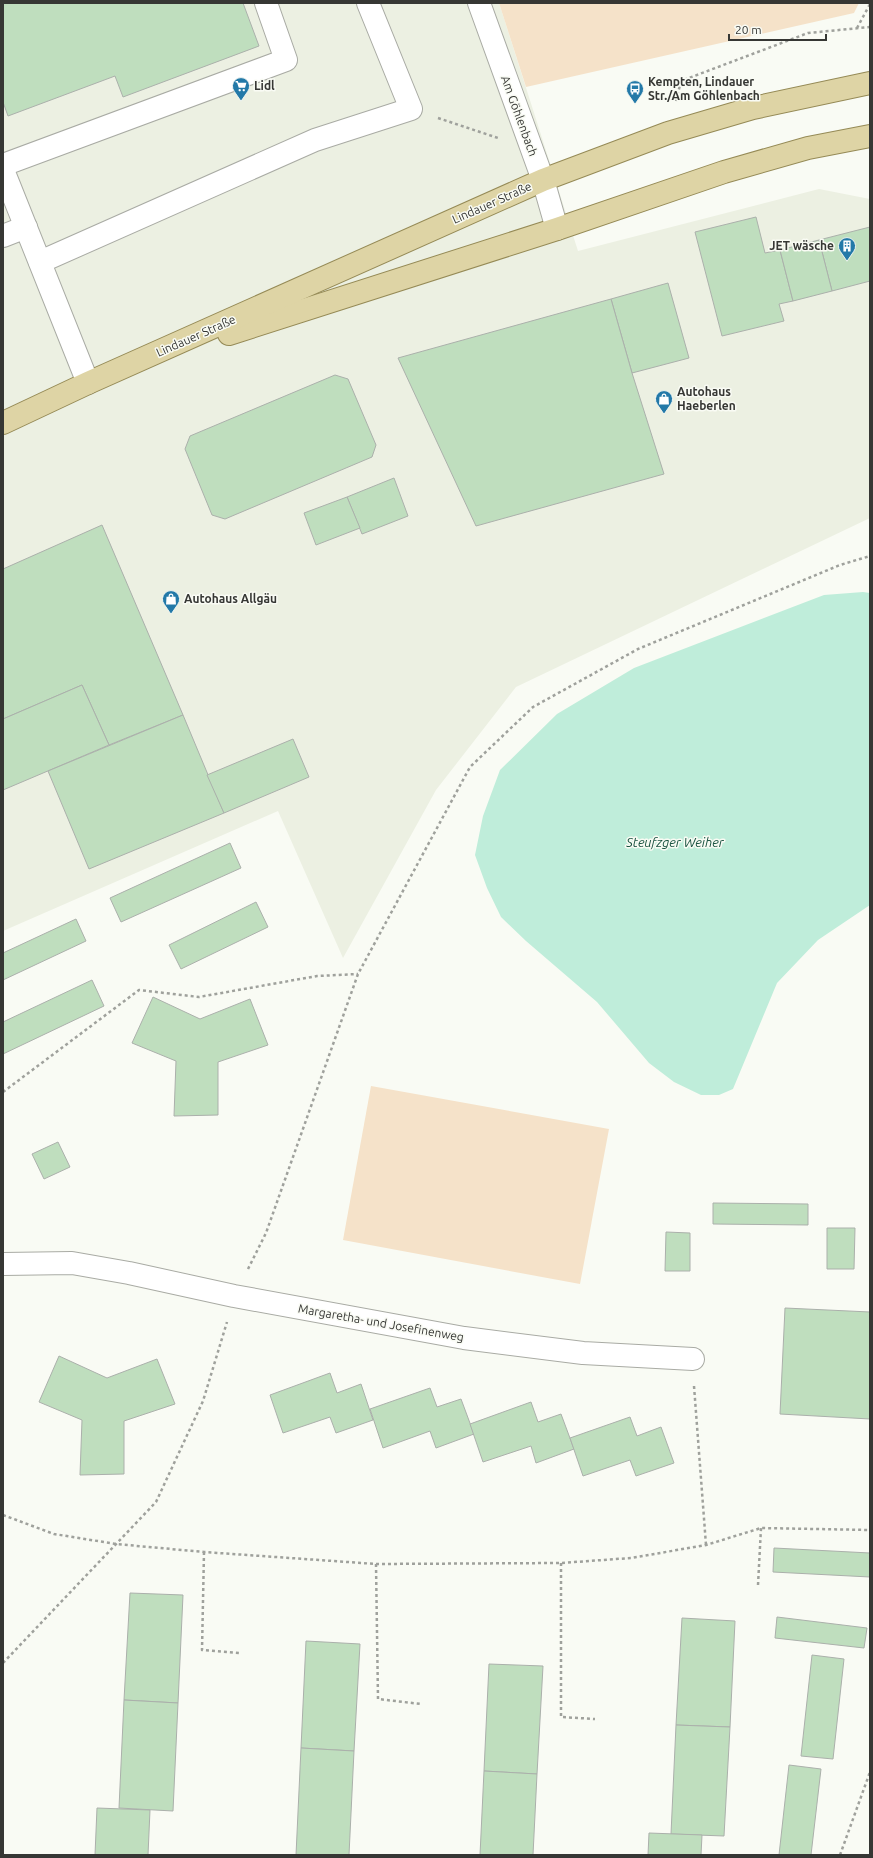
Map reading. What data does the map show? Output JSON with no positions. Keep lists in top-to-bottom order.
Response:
{
  "streets": {
    "main road": ["Lindauer Straße"],
    "street": ["Am Göhlenbach", "Margaretha- und Josefinenweg"]
  },
  "crossings": [
    ["Am Göhlenbach", "Lindauer Straße"]
  ],
  "water": ["Steufzger Weiher"],
  "places": {
    "supermarket": ["Lidl"],
    "bus stop": ["Kempten, Lindauer Str./Am Göhlenbach"],
    "building": ["JET wäsche"],
    "shop": ["Autohaus Haeberlen", "Autohaus Allgäu"]
  },
  "scale_bar": "20 m"
}
